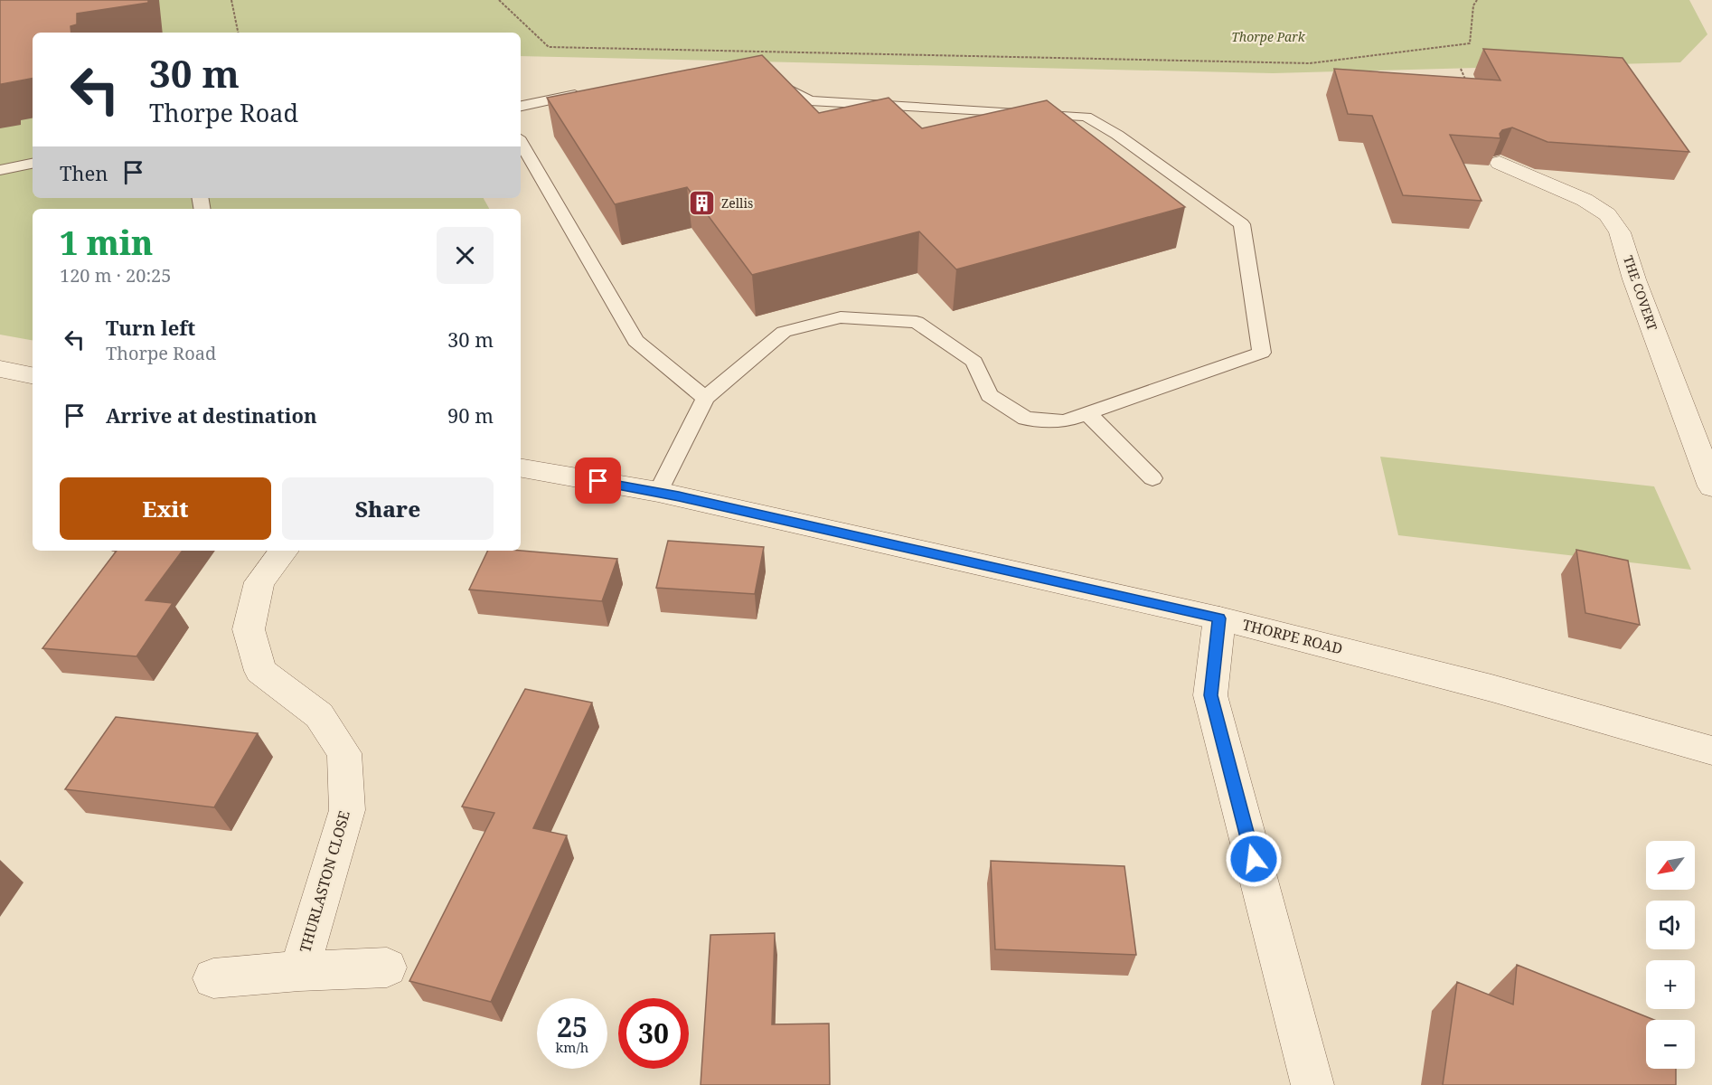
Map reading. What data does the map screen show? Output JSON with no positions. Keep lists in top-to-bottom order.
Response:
{
  "streets": {
    "street": ["THE COVERT", "THORPE ROAD", "THURLASTON CLOSE"]
  },
  "parks": ["Thorpe Park"],
  "places": {
    "building": ["Zellis"]
  },
  "north": "bottom left",
  "page": {
    "turn": ["30 m", "Thorpe Road"],
    "then": "Then",
    "heading": ["1 min", "120 m · 20:25"],
    "list": [
      {
        "name": "Turn left",
        "note": "Thorpe Road",
        "value": "30 m"
      },
      {
        "name": "Arrive at destination",
        "value": "90 m"
      }
    ],
    "buttons": ["Exit", "Share"],
    "map_buttons": ["+", "−"],
    "speed": "25 km/h",
    "limit": "30"
  }
}
